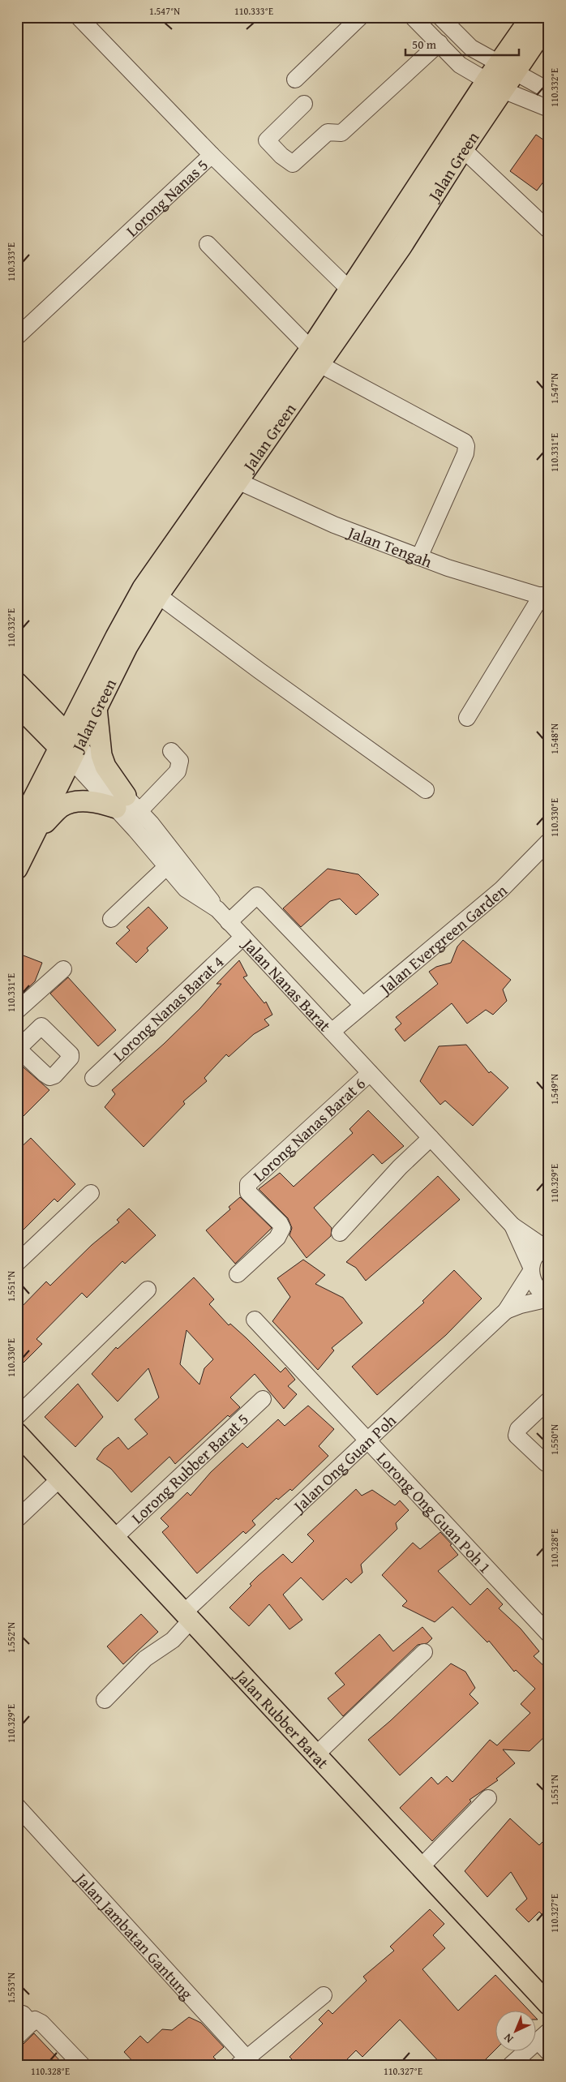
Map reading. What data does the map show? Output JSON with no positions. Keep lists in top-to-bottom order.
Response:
{
  "streets": {
    "main road": ["Jalan Green", "Jalan Rubber Barat"],
    "street": [
      "Lorong Nanas 5",
      "Jalan Tengah",
      "Jalan Evergreen Garden",
      "Jalan Nanas Barat",
      "Lorong Nanas Barat 4",
      "Lorong Nanas Barat 6",
      "Jalan Ong Guan Poh",
      "Lorong Rubber Barat 5",
      "Lorong Ong Guan Poh 1",
      "Jalan Jambatan Gantung"
    ]
  },
  "crossings": [
    ["Jalan Green", "Jalan Tengah"],
    ["Jalan Evergreen Garden", "Jalan Nanas Barat"],
    ["Jalan Nanas Barat", "Lorong Nanas Barat 4"],
    ["Jalan Nanas Barat", "Lorong Nanas Barat 6"],
    ["Jalan Nanas Barat", "Jalan Ong Guan Poh"],
    ["Jalan Ong Guan Poh", "Lorong Ong Guan Poh 1"],
    ["Jalan Ong Guan Poh", "Jalan Rubber Barat"],
    ["Lorong Rubber Barat 5", "Jalan Rubber Barat"]
  ],
  "scale_bar": "50 m",
  "north": "bottom left",
  "coordinates": [
    "1.547°N",
    "110.333°E",
    "110.332°E",
    "110.331°E",
    "1.548°N",
    "110.330°E",
    "1.549°N",
    "110.329°E",
    "1.551°N",
    "1.550°N",
    "110.328°E",
    "1.552°N",
    "110.327°E",
    "1.553°N"
  ]
}
